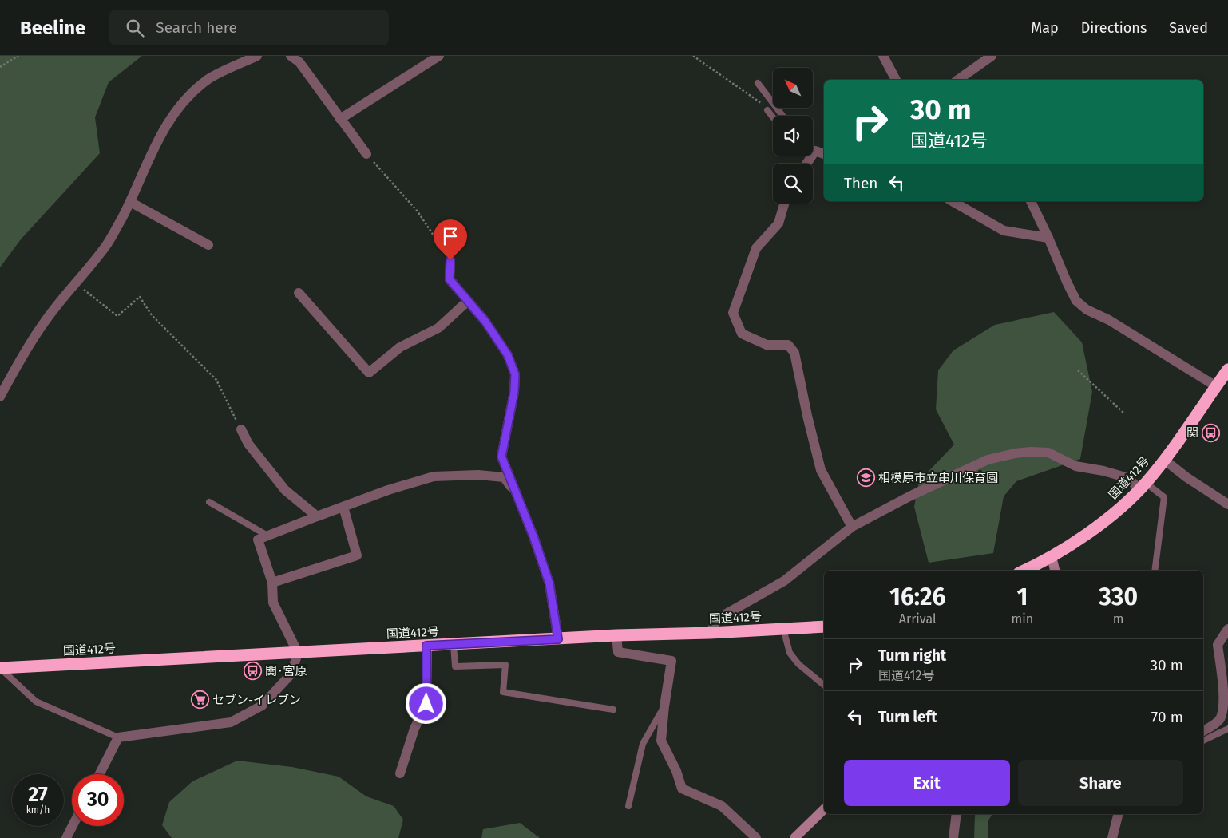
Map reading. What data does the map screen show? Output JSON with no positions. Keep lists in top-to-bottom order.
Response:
{
  "streets": {
    "highway": ["国道412号"]
  },
  "places": {
    "bus stop": ["関", "関･宮原"],
    "school or university": ["相模原市立串川保育園"],
    "supermarket": ["セブン-イレブン"]
  },
  "north": "top left",
  "page": {
    "header": "Beeline",
    "search": "Search here",
    "nav": ["Map", "Directions", "Saved"],
    "turn": ["30 m", "国道412号"],
    "then": "Then",
    "eta": [
      "16:26",
      "Arrival",
      "1",
      "min",
      "330",
      "m"
    ],
    "list": [
      {
        "name": "Turn right",
        "note": "国道412号",
        "value": "30 m"
      },
      {
        "name": "Turn left",
        "value": "70 m"
      }
    ],
    "buttons": ["Exit", "Share"],
    "speed": "27 km/h",
    "limit": "30"
  }
}
